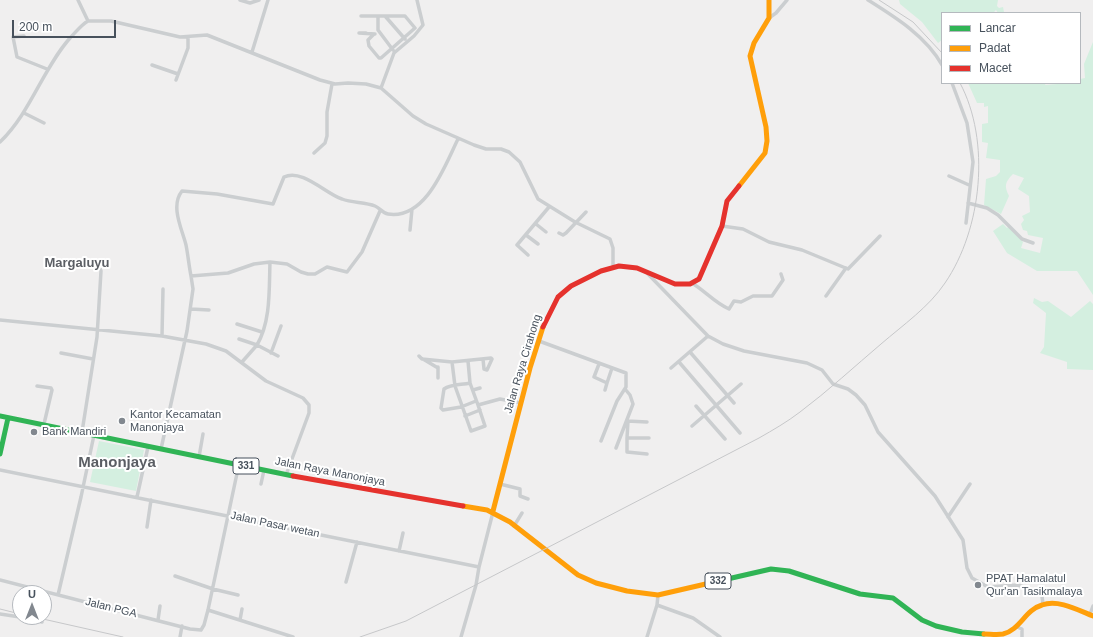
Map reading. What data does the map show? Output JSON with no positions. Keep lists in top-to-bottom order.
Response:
{
  "streets": {
    "main road": [
      "Jalan Raya Cirahong",
      "331",
      "Jalan Raya Manonjaya",
      "332"
    ],
    "street": ["Jalan Pasar wetan", "Jalan PGA"]
  },
  "crossings": [
    ["Jalan Raya Cirahong", "Jalan Raya Manonjaya"],
    ["Jalan Raya Cirahong", "332"],
    ["Jalan Raya Manonjaya", "332"]
  ],
  "districts": ["Margaluyu", "Manonjaya"],
  "places": ["Kantor Kecamatan Manonjaya", "Bank Mandiri", "PPAT Hamalatul Qur'an Tasikmalaya"],
  "legend": ["Lancar", "Padat", "Macet"],
  "scale_bar": "200 m",
  "north": "top"
}
